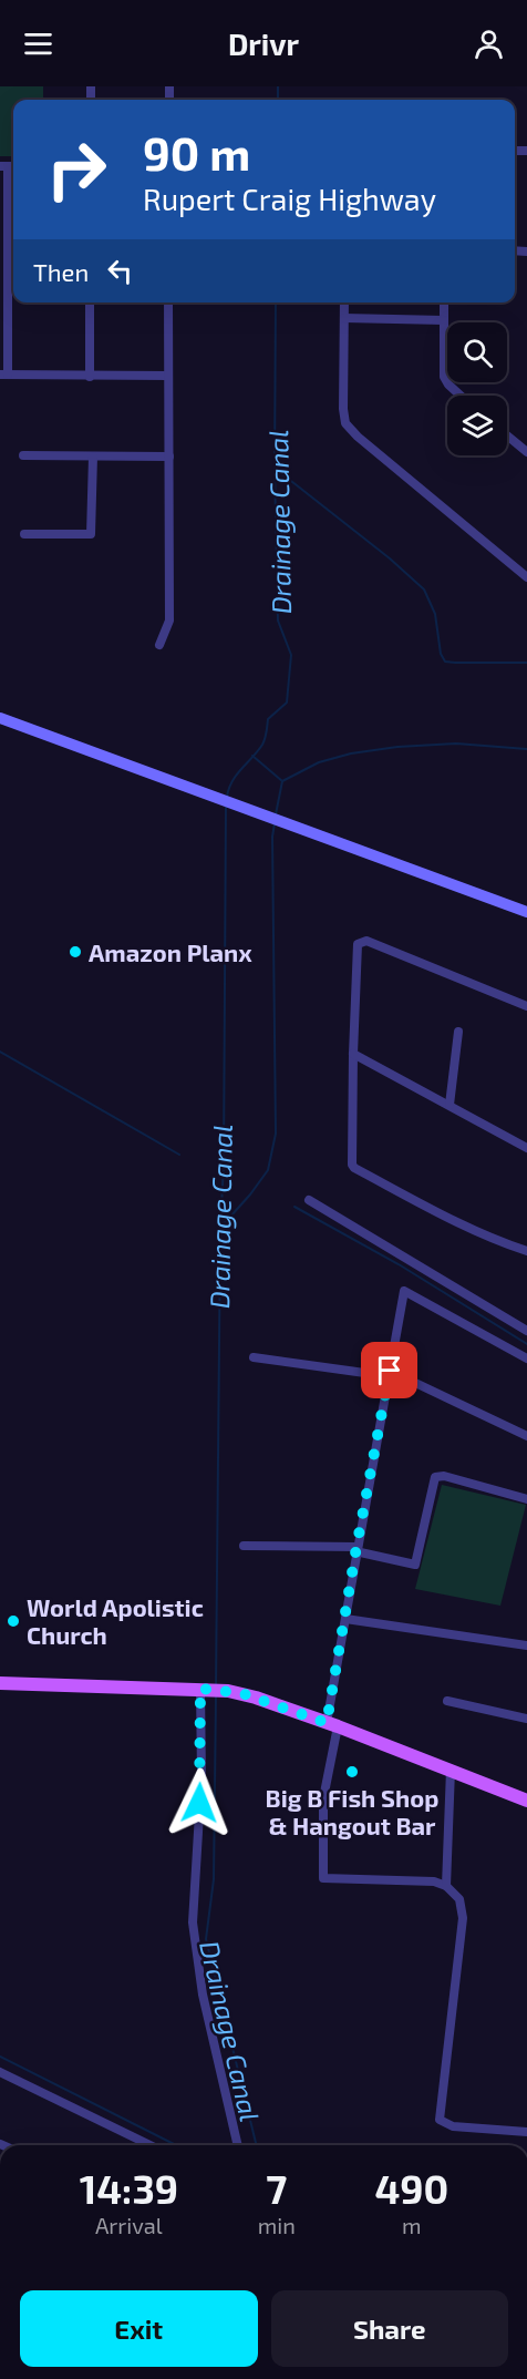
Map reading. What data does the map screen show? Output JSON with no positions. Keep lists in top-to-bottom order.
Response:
{
  "water": ["Drainage Canal"],
  "places": ["Amazon Planx", "World Apolistic Church", "Big B Fish Shop & Hangout Bar"],
  "page": {
    "header": "Drivr",
    "turn": ["90 m", "Rupert Craig Highway"],
    "then": "Then",
    "eta": [
      "14:39",
      "Arrival",
      "7",
      "min",
      "490",
      "m"
    ],
    "buttons": ["Exit", "Share"]
  }
}
